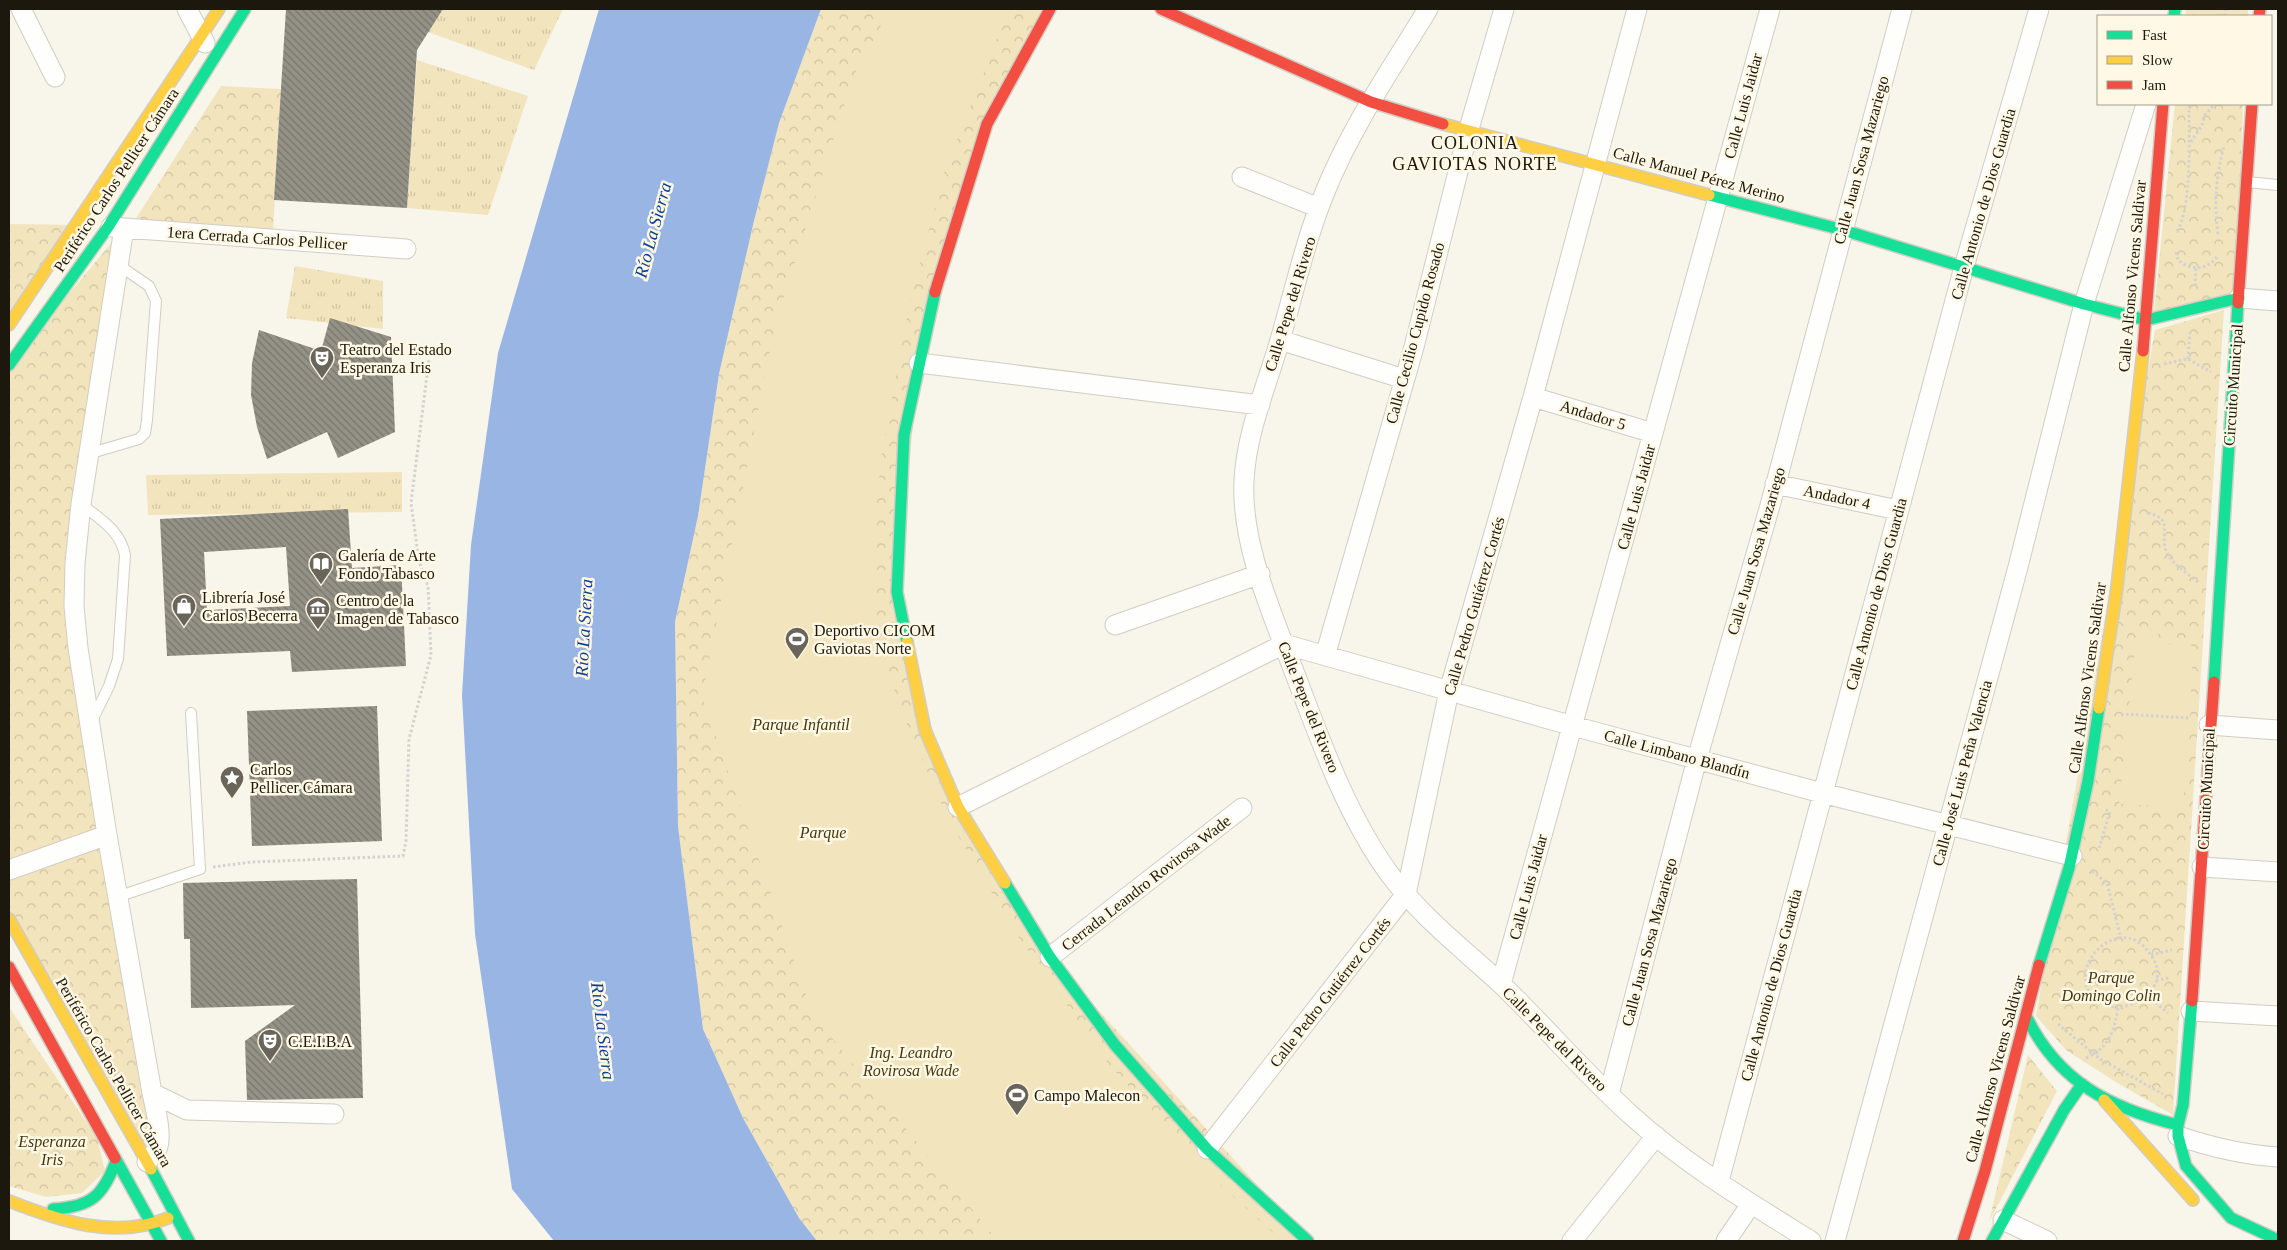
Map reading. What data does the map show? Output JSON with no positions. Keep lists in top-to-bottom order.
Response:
{
  "streets": {
    "main road": [
      "Calle Manuel Pérez Merino",
      "Periférico Carlos Pellicer Cámara",
      "Calle Alfonso Vicens Saldivar",
      "Circuito Municipal"
    ],
    "street": [
      "Calle Luis Jaidar",
      "Calle Juan Sosa Mazariego",
      "Calle Antonio de Dios Guardia",
      "1era Cerrada Carlos Pellicer",
      "Calle Pepe del Rivero",
      "Calle Cecilio Cupido Rosado",
      "Andador 5",
      "Andador 4",
      "Calle Pedro Gutiérrez Cortés",
      "Calle Limbano Blandín",
      "Calle José Luis Peña Valencia",
      "Cerrada Leandro Rovirosa Wade"
    ]
  },
  "crossings": [
    ["Calle Luis Jaidar", "Calle Manuel Pérez Merino"],
    ["Calle Luis Jaidar", "Calle Pepe del Rivero"],
    ["Calle Luis Jaidar", "Andador 5"],
    ["Calle Luis Jaidar", "Calle Limbano Blandín"],
    ["Calle Juan Sosa Mazariego", "Calle Manuel Pérez Merino"],
    ["Calle Juan Sosa Mazariego", "Calle Pepe del Rivero"],
    ["Calle Juan Sosa Mazariego", "Andador 4"],
    ["Calle Juan Sosa Mazariego", "Calle Limbano Blandín"],
    ["Calle Manuel Pérez Merino", "Calle Antonio de Dios Guardia"],
    ["Calle Manuel Pérez Merino", "Calle Alfonso Vicens Saldivar"],
    ["Calle Manuel Pérez Merino", "Calle Pepe del Rivero"],
    ["Calle Manuel Pérez Merino", "Calle Cecilio Cupido Rosado"],
    ["Calle Manuel Pérez Merino", "Circuito Municipal"],
    ["Calle Manuel Pérez Merino", "Calle Pedro Gutiérrez Cortés"],
    ["Calle Manuel Pérez Merino", "Calle José Luis Peña Valencia"],
    ["Periférico Carlos Pellicer Cámara", "1era Cerrada Carlos Pellicer"],
    ["Calle Antonio de Dios Guardia", "Calle Pepe del Rivero"],
    ["Calle Antonio de Dios Guardia", "Andador 4"],
    ["Calle Antonio de Dios Guardia", "Calle Limbano Blandín"],
    ["Calle Alfonso Vicens Saldivar", "Calle Limbano Blandín"],
    ["Calle Pepe del Rivero", "Calle Pedro Gutiérrez Cortés"],
    ["Calle Pepe del Rivero", "Calle Limbano Blandín"],
    ["Calle Cecilio Cupido Rosado", "Calle Limbano Blandín"],
    ["Andador 5", "Calle Pedro Gutiérrez Cortés"],
    ["Calle Pedro Gutiérrez Cortés", "Calle Limbano Blandín"],
    ["Calle Limbano Blandín", "Calle José Luis Peña Valencia"]
  ],
  "districts": ["COLONIA GAVIOTAS NORTE"],
  "water": ["Río La Sierra"],
  "parks": [
    "Parque Infantil",
    "Parque",
    "Parque Domingo Colin",
    "Ing. Leandro Rovirosa Wade",
    "Esperanza Iris"
  ],
  "places": {
    "theatre": ["Teatro del Estado Esperanza Iris", "C.E.I.B.A"],
    "library": ["Galería de Arte Fondo Tabasco"],
    "shop": ["Librería José Carlos Becerra"],
    "museum": ["Centro de la Imagen de Tabasco"],
    "sports": ["Deportivo CICOM Gaviotas Norte", "Campo Malecon"],
    "place": ["Carlos Pellicer Cámara"]
  },
  "legend": ["Fast", "Slow", "Jam"]
}
